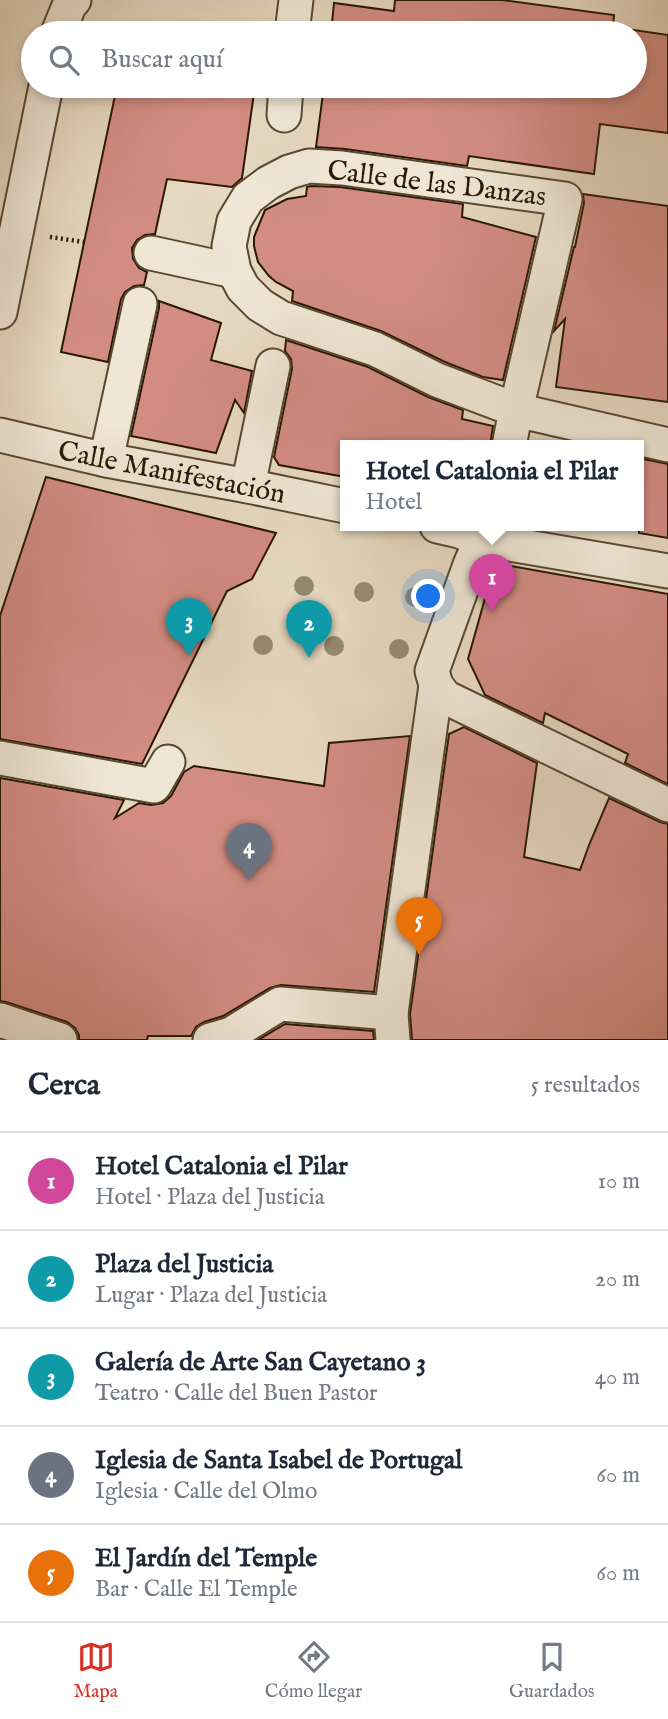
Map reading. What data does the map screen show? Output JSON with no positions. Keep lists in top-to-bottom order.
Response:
{
  "streets": {
    "street": ["Calle de las Danzas", "Calle Manifestación"]
  },
  "page": {
    "search": "Buscar aquí",
    "popup": ["Hotel Catalonia el Pilar", "Hotel"],
    "pins": [
      "1",
      "3",
      "2",
      "4",
      "5"
    ],
    "heading": ["Cerca", "5 resultados"],
    "list": [
      {
        "mark": "1",
        "name": "Hotel Catalonia el Pilar",
        "note": "Hotel · Plaza del Justicia",
        "value": "10 m"
      },
      {
        "mark": "2",
        "name": "Plaza del Justicia",
        "note": "Lugar · Plaza del Justicia",
        "value": "20 m"
      },
      {
        "mark": "3",
        "name": "Galería de Arte San Cayetano 3",
        "note": "Teatro · Calle del Buen Pastor",
        "value": "40 m"
      },
      {
        "mark": "4",
        "name": "Iglesia de Santa Isabel de Portugal",
        "note": "Iglesia · Calle del Olmo",
        "value": "60 m"
      },
      {
        "mark": "5",
        "name": "El Jardín del Temple",
        "note": "Bar · Calle El Temple",
        "value": "60 m"
      }
    ],
    "nav": ["Mapa", "Cómo llegar", "Guardados"]
  }
}
